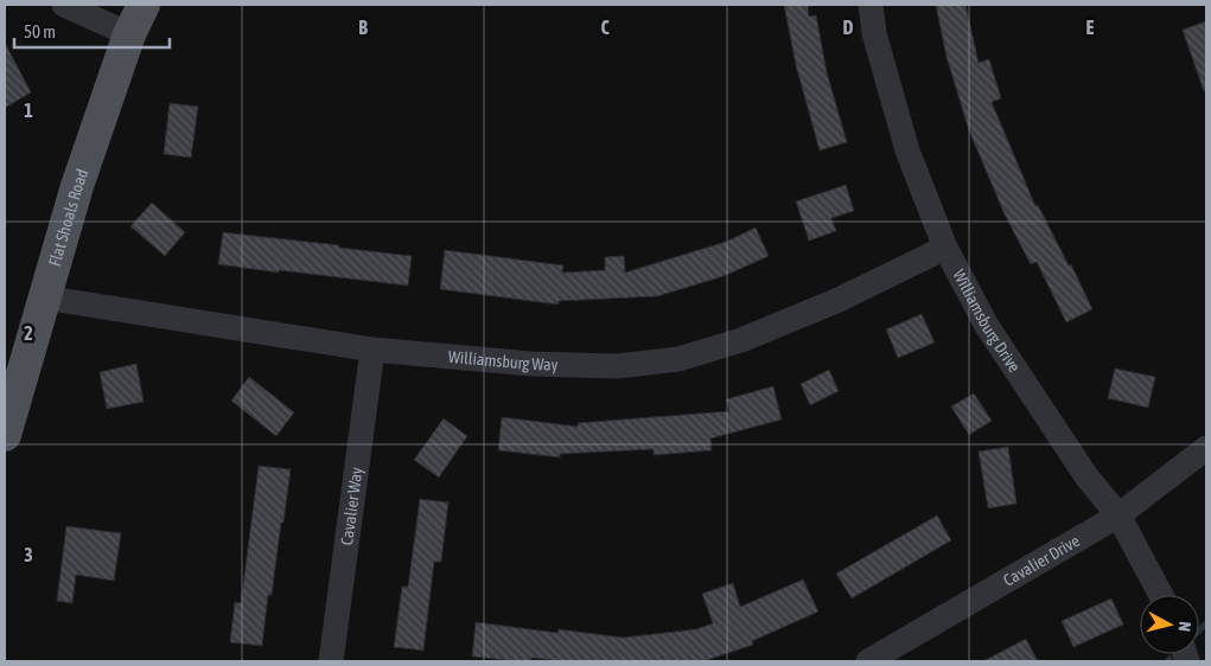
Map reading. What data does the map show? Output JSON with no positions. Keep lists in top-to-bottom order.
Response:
{
  "streets": {
    "main road": ["Flat Shoals Road"],
    "street": [
      "Williamsburg Drive",
      "Williamsburg Way",
      "Cavalier Way",
      "Cavalier Drive"
    ]
  },
  "crossings": [
    ["Flat Shoals Road", "Williamsburg Way"],
    ["Williamsburg Drive", "Williamsburg Way"],
    ["Williamsburg Drive", "Cavalier Drive"],
    ["Williamsburg Way", "Cavalier Way"]
  ],
  "scale_bar": "50 m",
  "north": "right",
  "grid": {
    "columns": [
      "B",
      "C",
      "D",
      "E"
    ],
    "rows": ["1", "2", "3"]
  }
}
